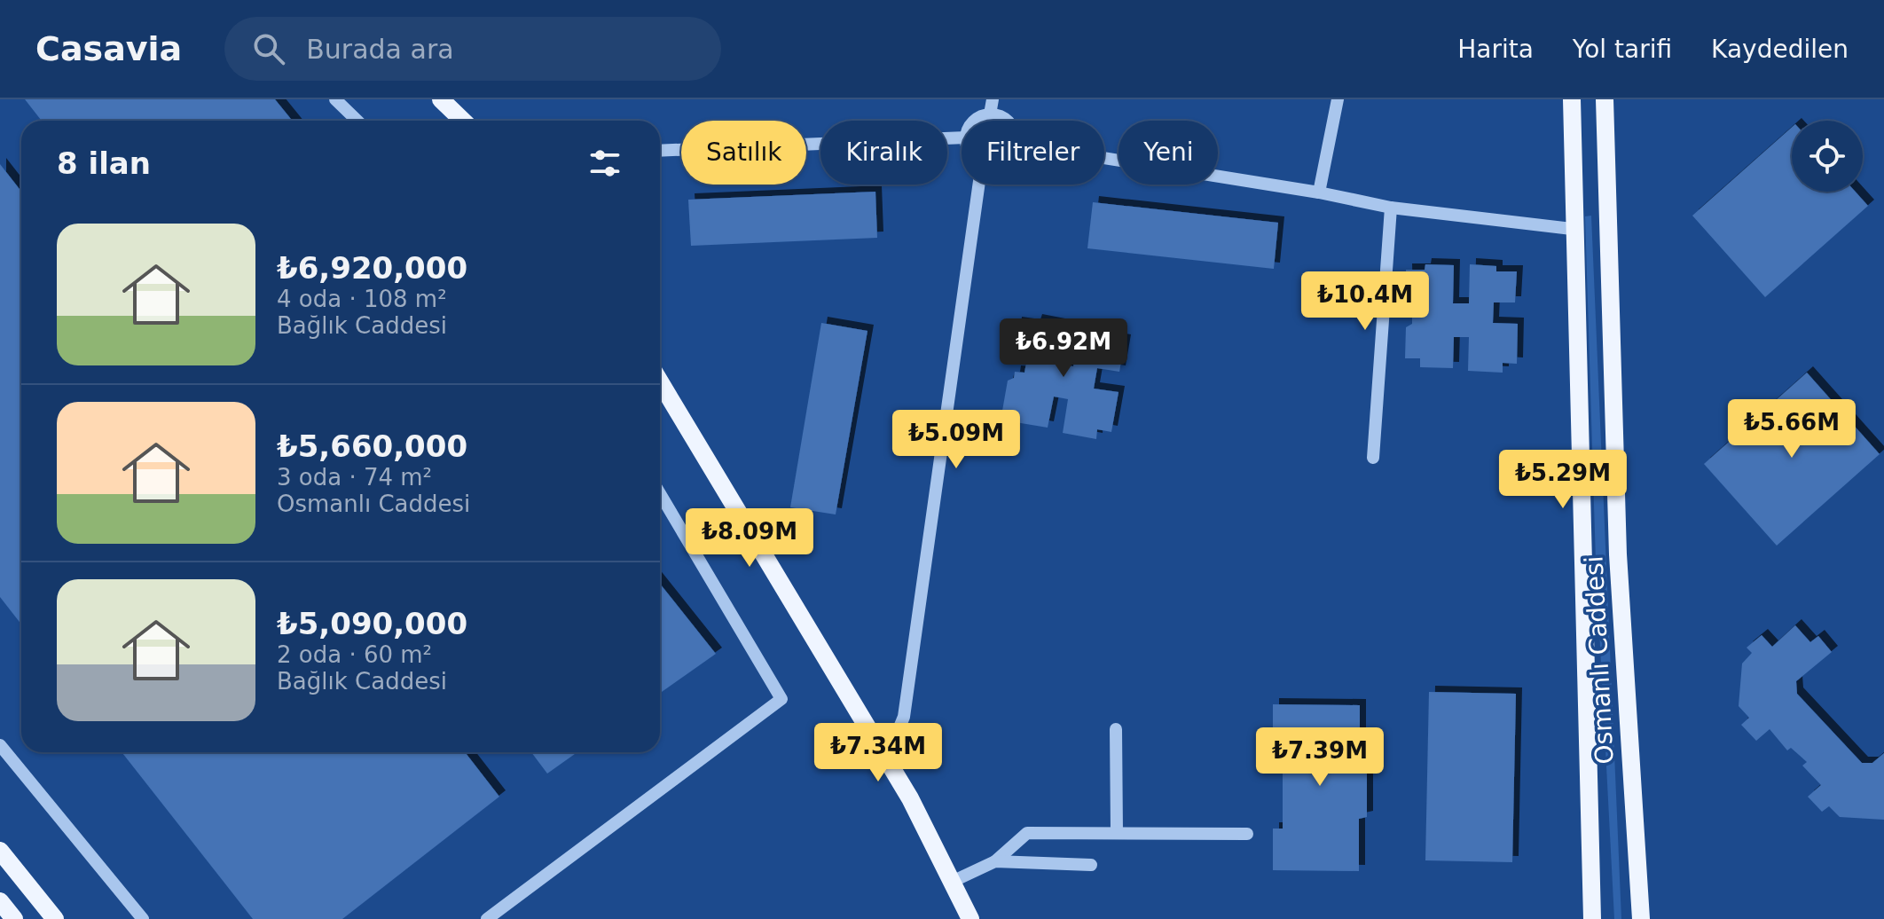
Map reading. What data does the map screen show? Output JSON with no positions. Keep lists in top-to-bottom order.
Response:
{
  "streets": {
    "main road": ["Osmanlı Caddesi"]
  },
  "page": {
    "header": "Casavia",
    "search": "Burada ara",
    "nav": ["Harita", "Yol tarifi", "Kaydedilen"],
    "chip": [
      "Satılık",
      "Kiralık",
      "Filtreler",
      "Yeni"
    ],
    "heading": "8 ilan",
    "list": [
      {
        "name": "₺6,920,000",
        "note": "4 oda · 108 m² · Bağlık Caddesi"
      },
      {
        "name": "₺5,660,000",
        "note": "3 oda · 74 m² · Osmanlı Caddesi"
      },
      {
        "name": "₺5,090,000",
        "note": "2 oda · 60 m² · Bağlık Caddesi"
      }
    ],
    "price": [
      "₺10.4M",
      "₺6.92M",
      "₺5.66M",
      "₺5.09M",
      "₺5.29M",
      "₺8.09M",
      "₺7.34M",
      "₺7.39M"
    ]
  }
}
